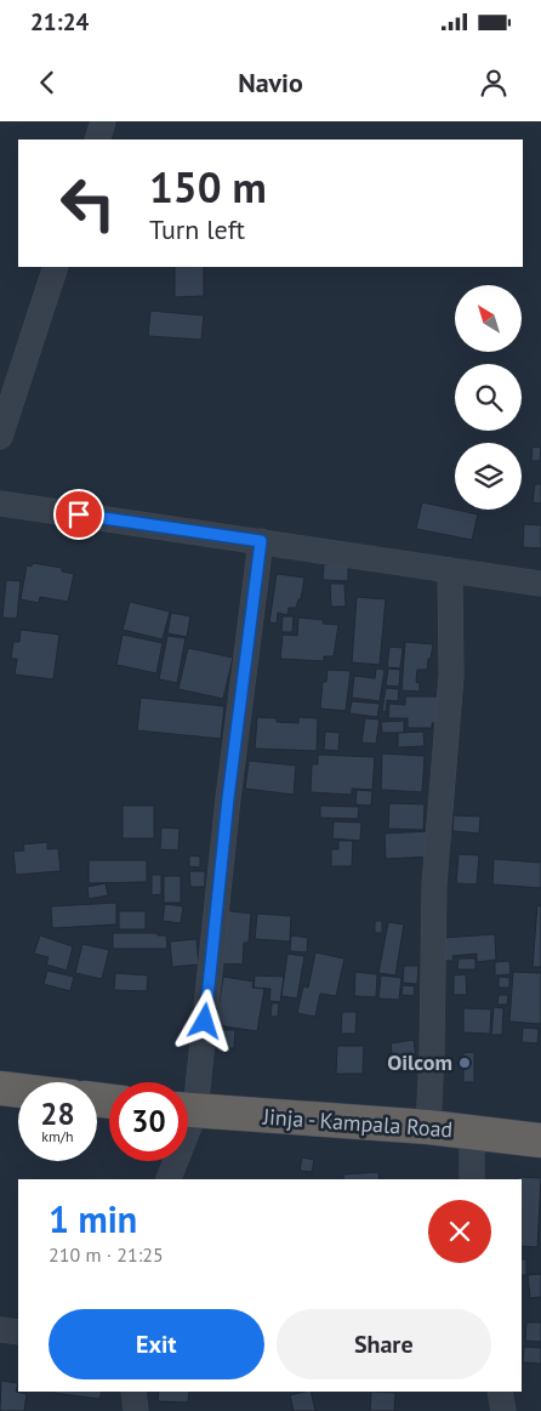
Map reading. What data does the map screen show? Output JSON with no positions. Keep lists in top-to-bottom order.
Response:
{
  "streets": {
    "highway": ["Jinja - Kampala Road"]
  },
  "places": ["Oilcom"],
  "north": "top left",
  "page": {
    "status": "21:24",
    "header": "Navio",
    "turn": ["150 m", "Turn left"],
    "speed": "28 km/h",
    "limit": "30",
    "heading": ["1 min", "210 m · 21:25"],
    "buttons": ["Exit", "Share"]
  }
}
